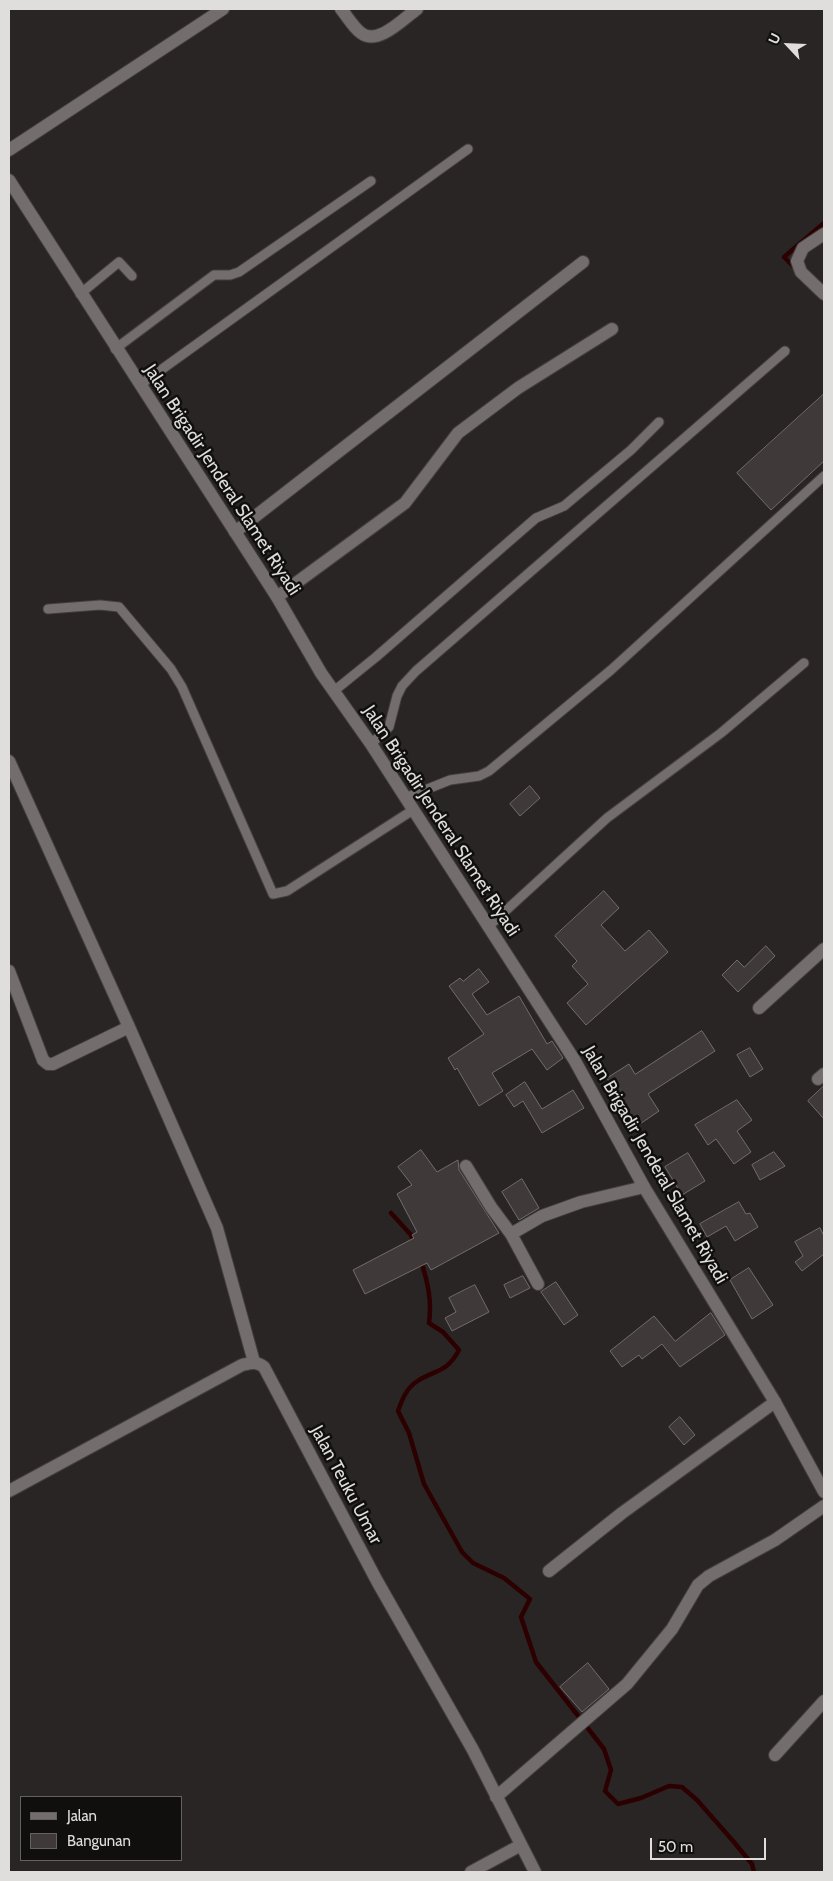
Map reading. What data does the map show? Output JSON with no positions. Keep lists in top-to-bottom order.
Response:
{
  "streets": {
    "street": ["Jalan Brigadir Jenderal Slamet Riyadi", "Jalan Teuku Umar"]
  },
  "legend": ["Jalan", "Bangunan"],
  "scale_bar": "50 m",
  "north": "top left"
}
